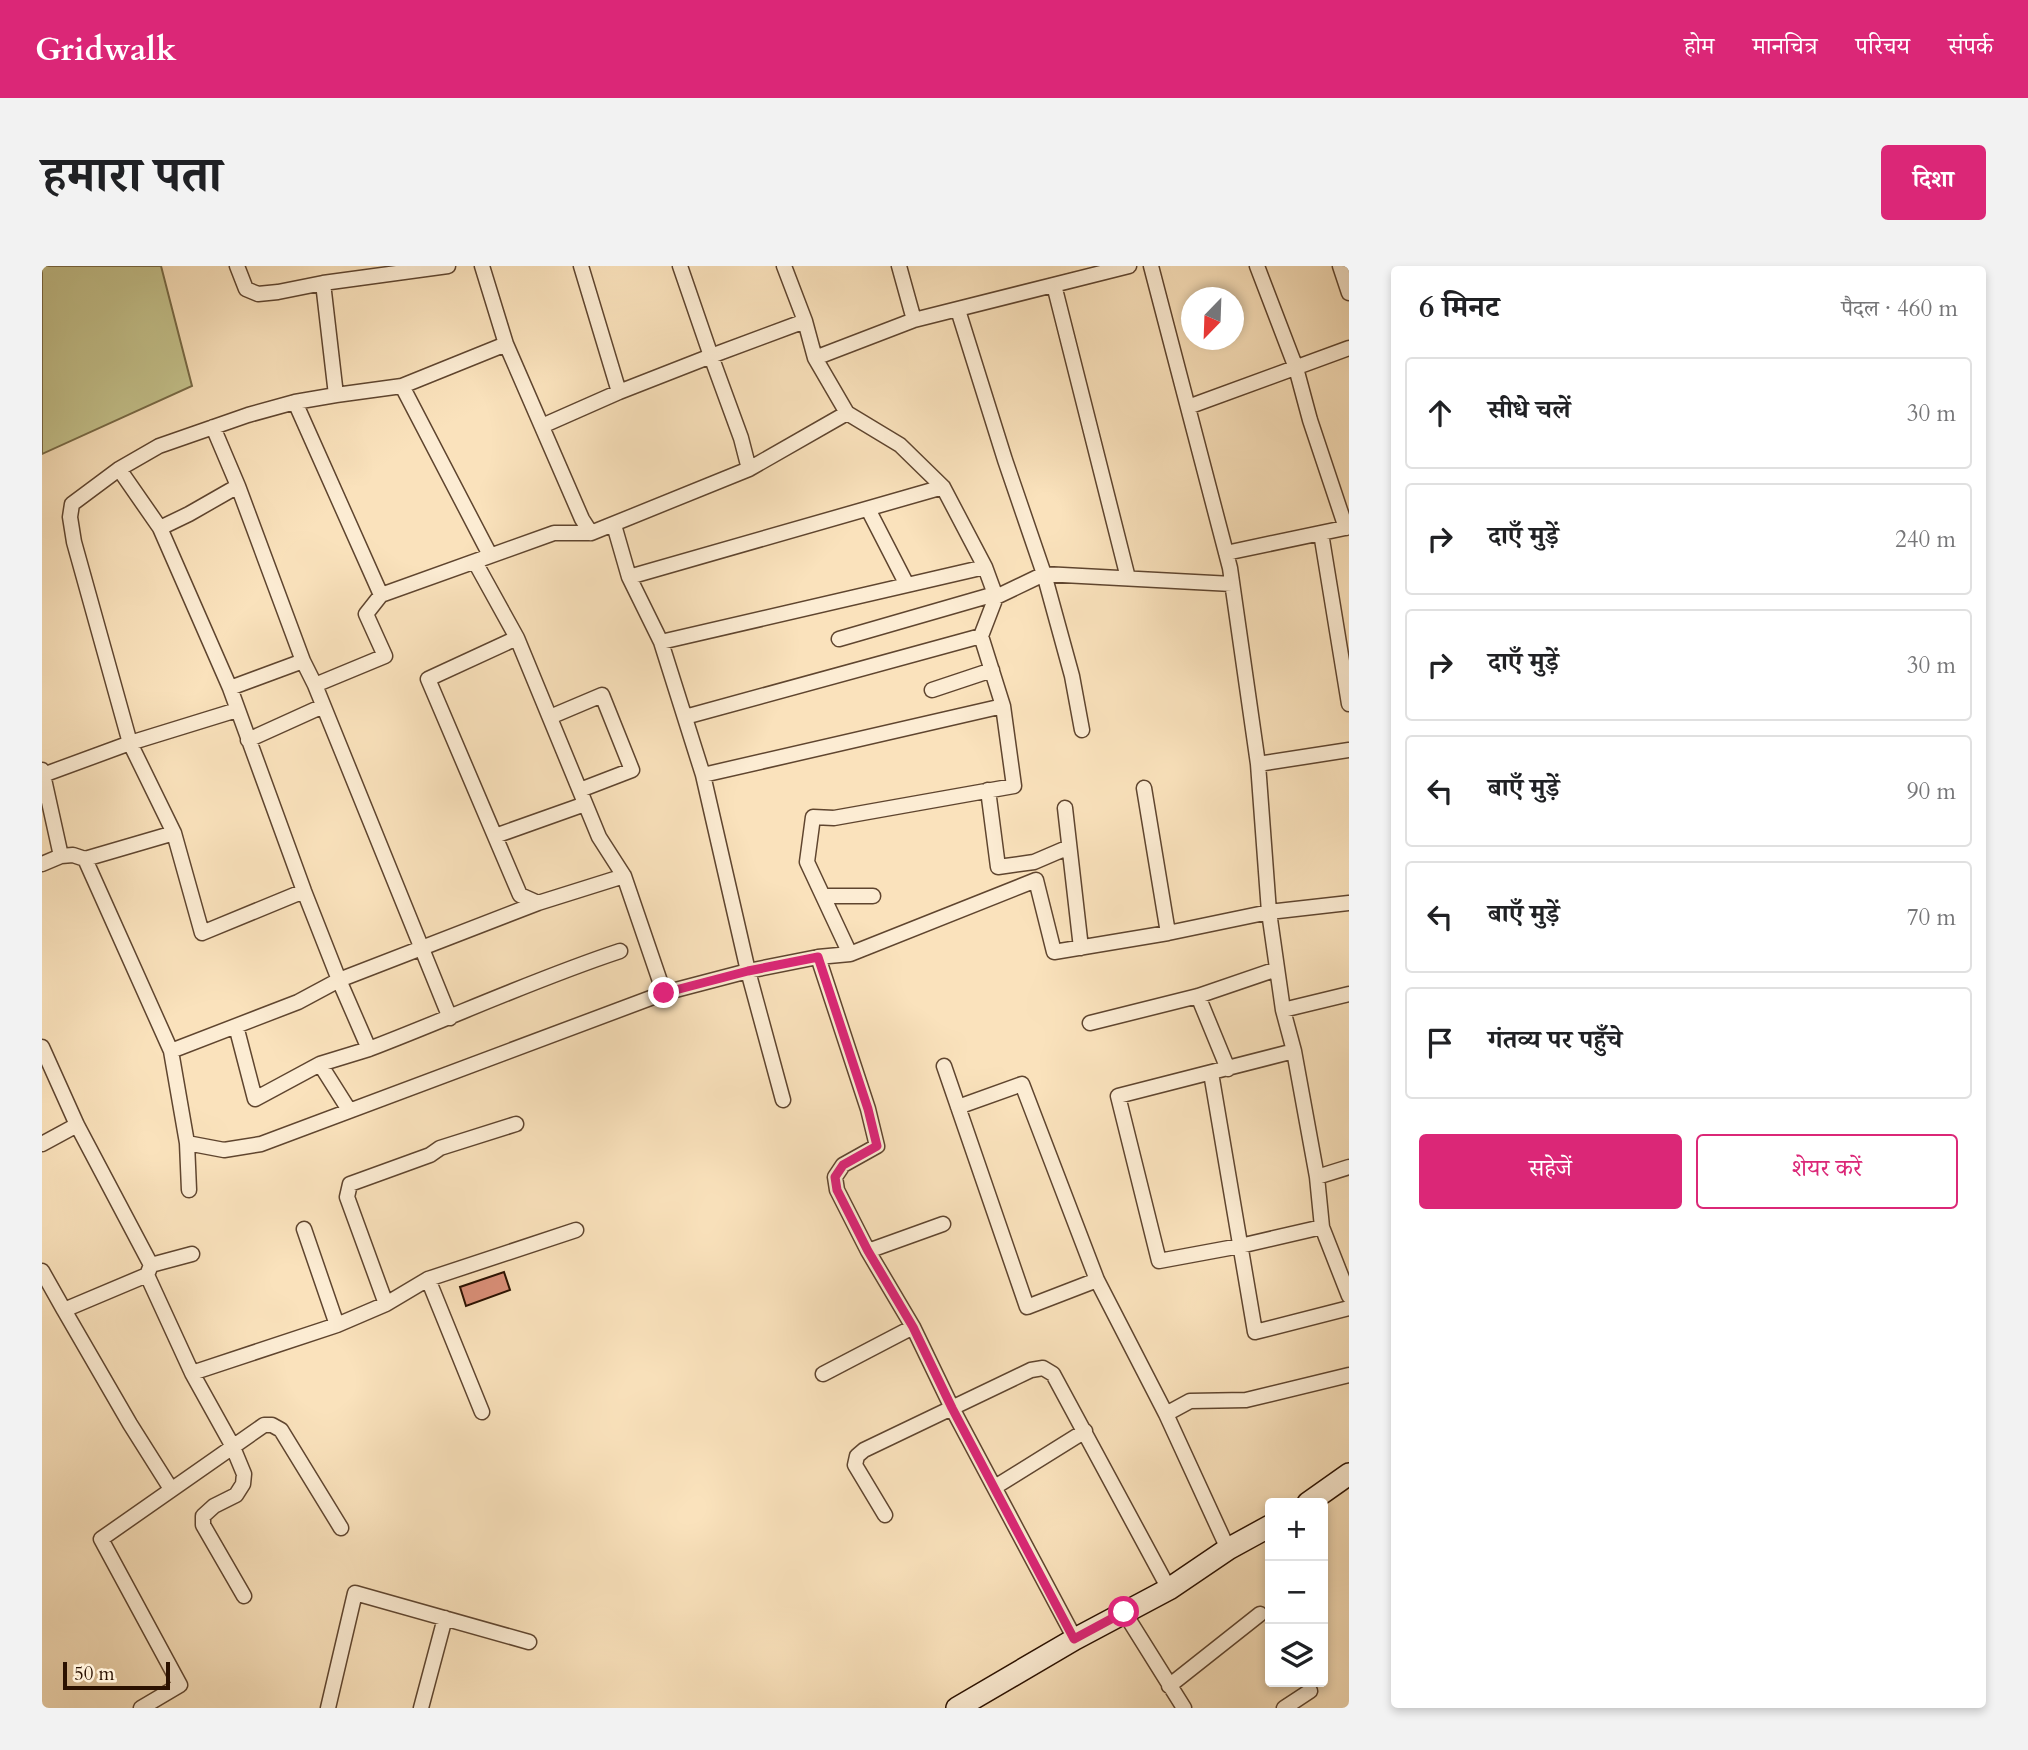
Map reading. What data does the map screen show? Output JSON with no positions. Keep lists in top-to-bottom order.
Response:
{
  "scale_bar": "50 m",
  "north": "bottom left",
  "page": {
    "header": "Gridwalk",
    "nav": [
      "होम",
      "मानचित्र",
      "परिचय",
      "संपर्क"
    ],
    "title": "हमारा पता",
    "buttons": [
      "दिशा",
      ["सहेजें", "शेयर करें"]
    ],
    "heading": ["6 मिनट", "पैदल · 460 m"],
    "list": [
      ["सीधे चलें", "30 m"],
      ["दाएँ मुड़ें", "240 m"],
      ["दाएँ मुड़ें", "30 m"],
      ["बाएँ मुड़ें", "90 m"],
      ["बाएँ मुड़ें", "70 m"],
      "गंतव्य पर पहुँचे"
    ],
    "map_buttons": ["+", "−"],
    "scale": "50 m"
  }
}
